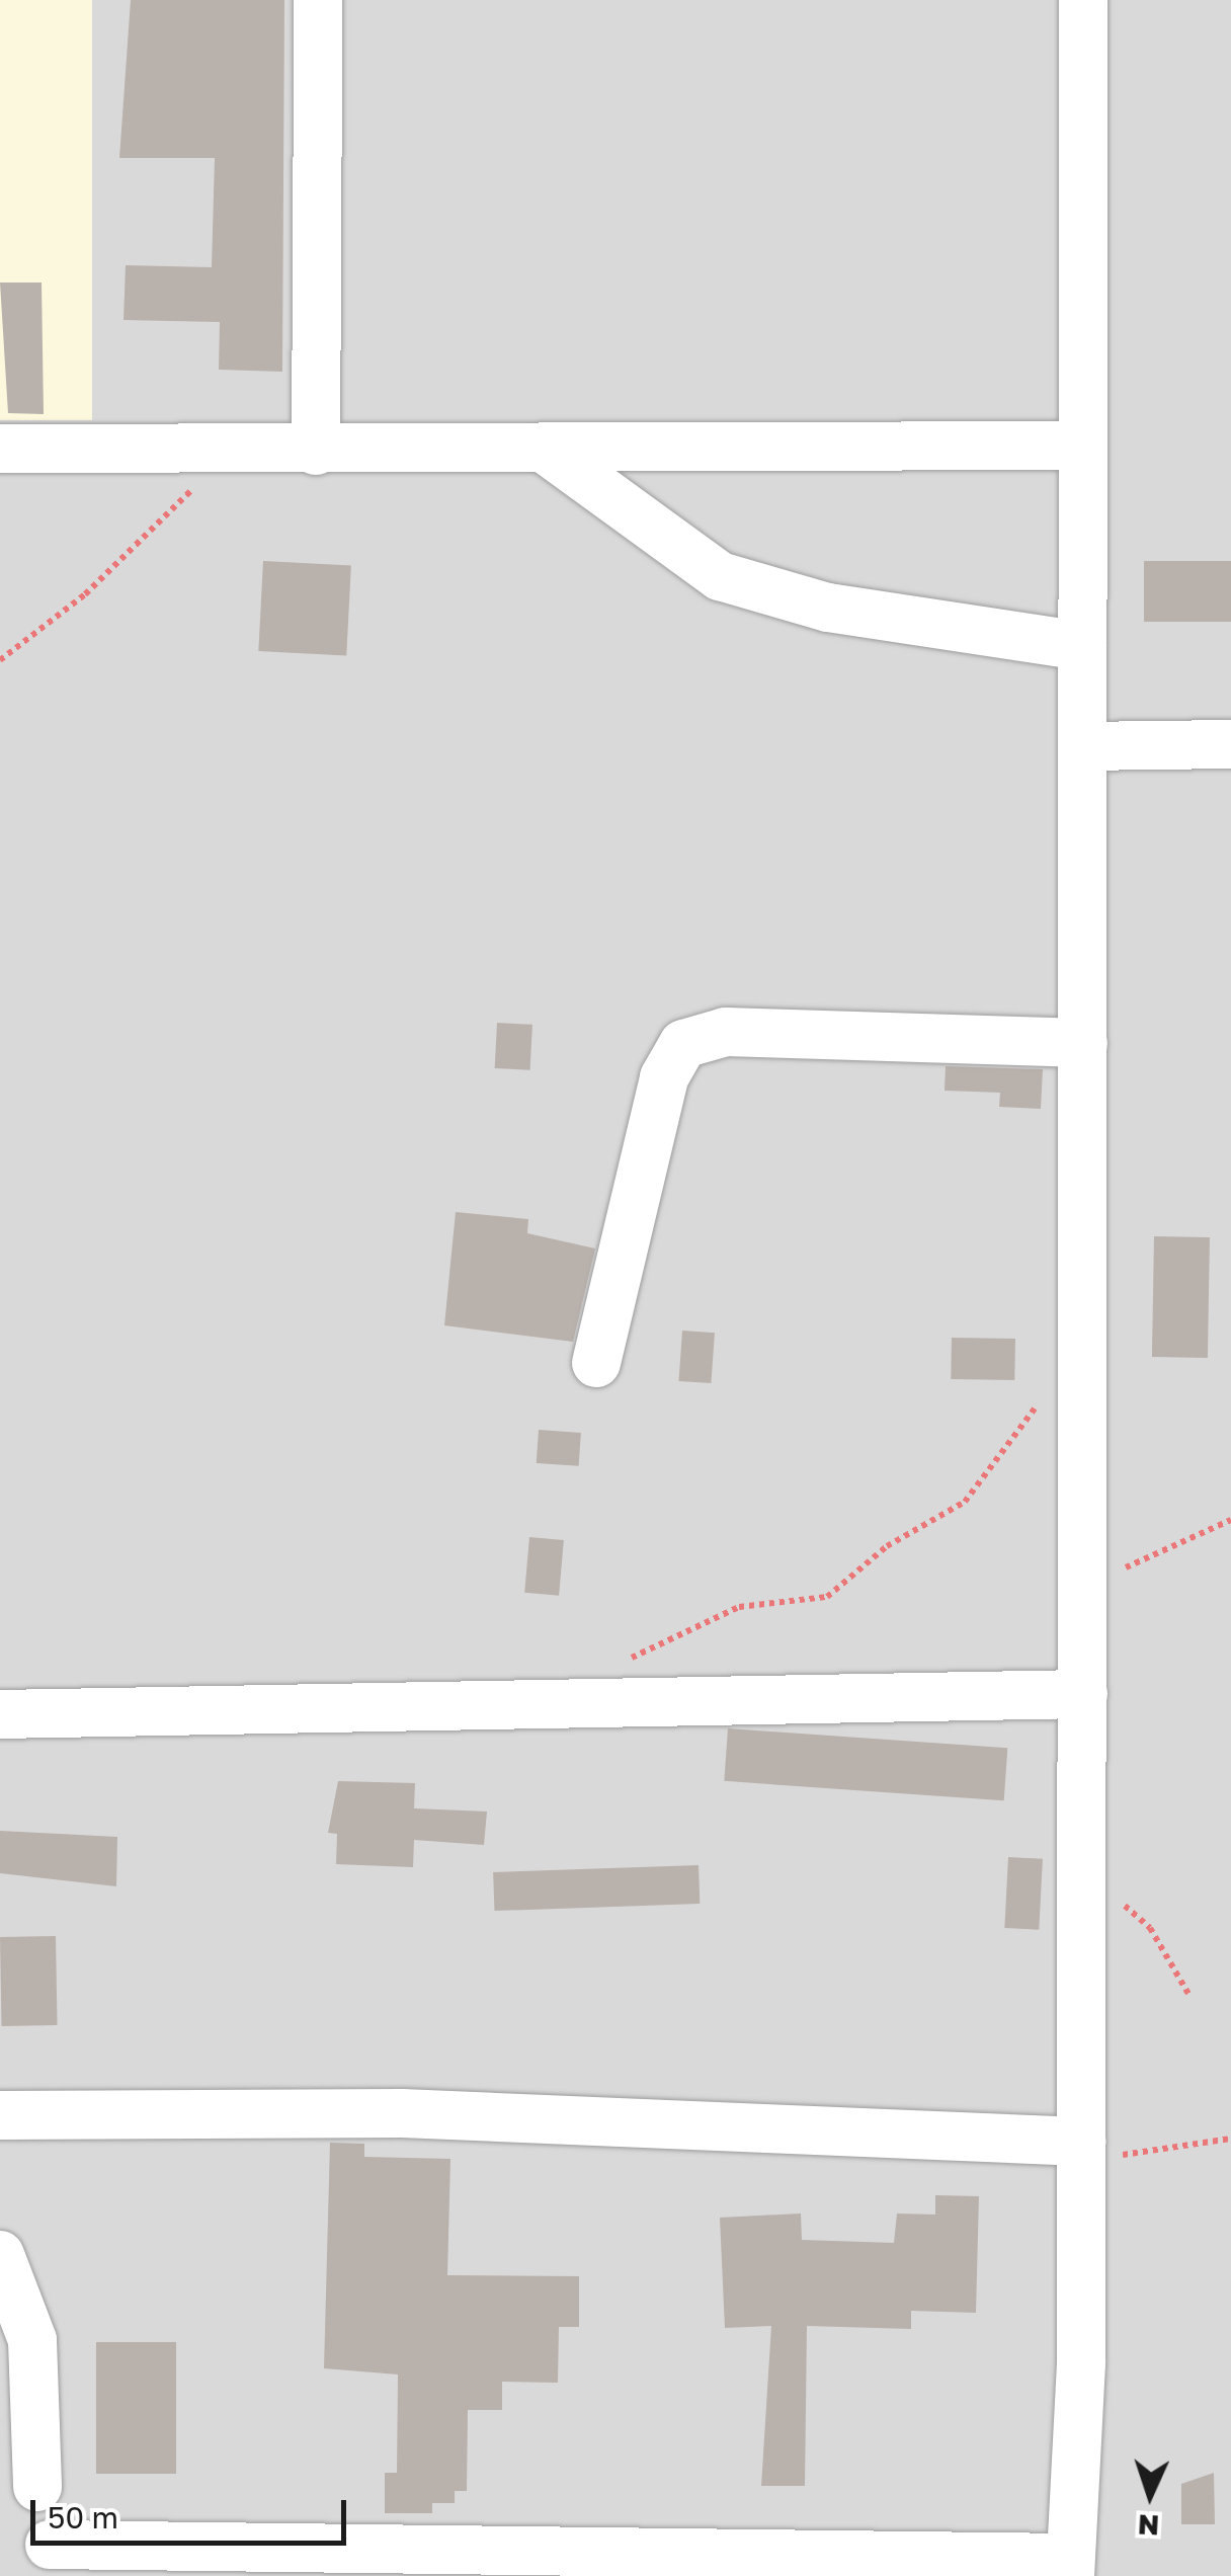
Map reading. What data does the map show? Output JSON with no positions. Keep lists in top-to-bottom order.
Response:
{
  "scale_bar": "50 m",
  "north": "bottom"
}
